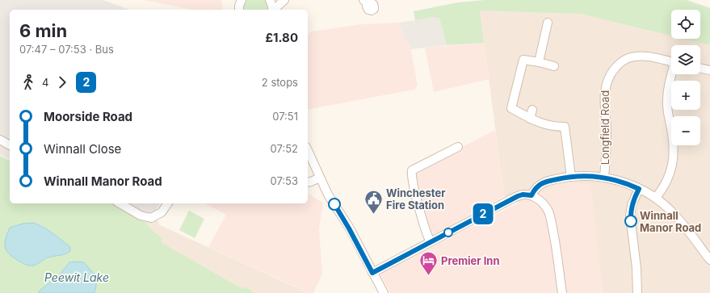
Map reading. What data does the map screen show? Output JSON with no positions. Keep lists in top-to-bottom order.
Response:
{
  "streets": {
    "street": ["Longfield Road"]
  },
  "water": ["Peewit Lake"],
  "places": {
    "public building": ["Winchester Fire Station"],
    "other": ["Winnall Manor Road"],
    "hotel": ["Premier Inn"]
  },
  "lines": ["bus line 2"],
  "page": {
    "on_map": "2",
    "map_buttons": ["+", "−"],
    "heading": ["6 min", "07:47 – 07:53 · Bus", "£1.80"],
    "legs": ["4", "2", "2 stops"],
    "list": [
      {
        "name": "Moorside Road",
        "value": "07:51"
      },
      {
        "name": "Winnall Close",
        "value": "07:52"
      },
      {
        "name": "Winnall Manor Road",
        "value": "07:53"
      }
    ]
  }
}
